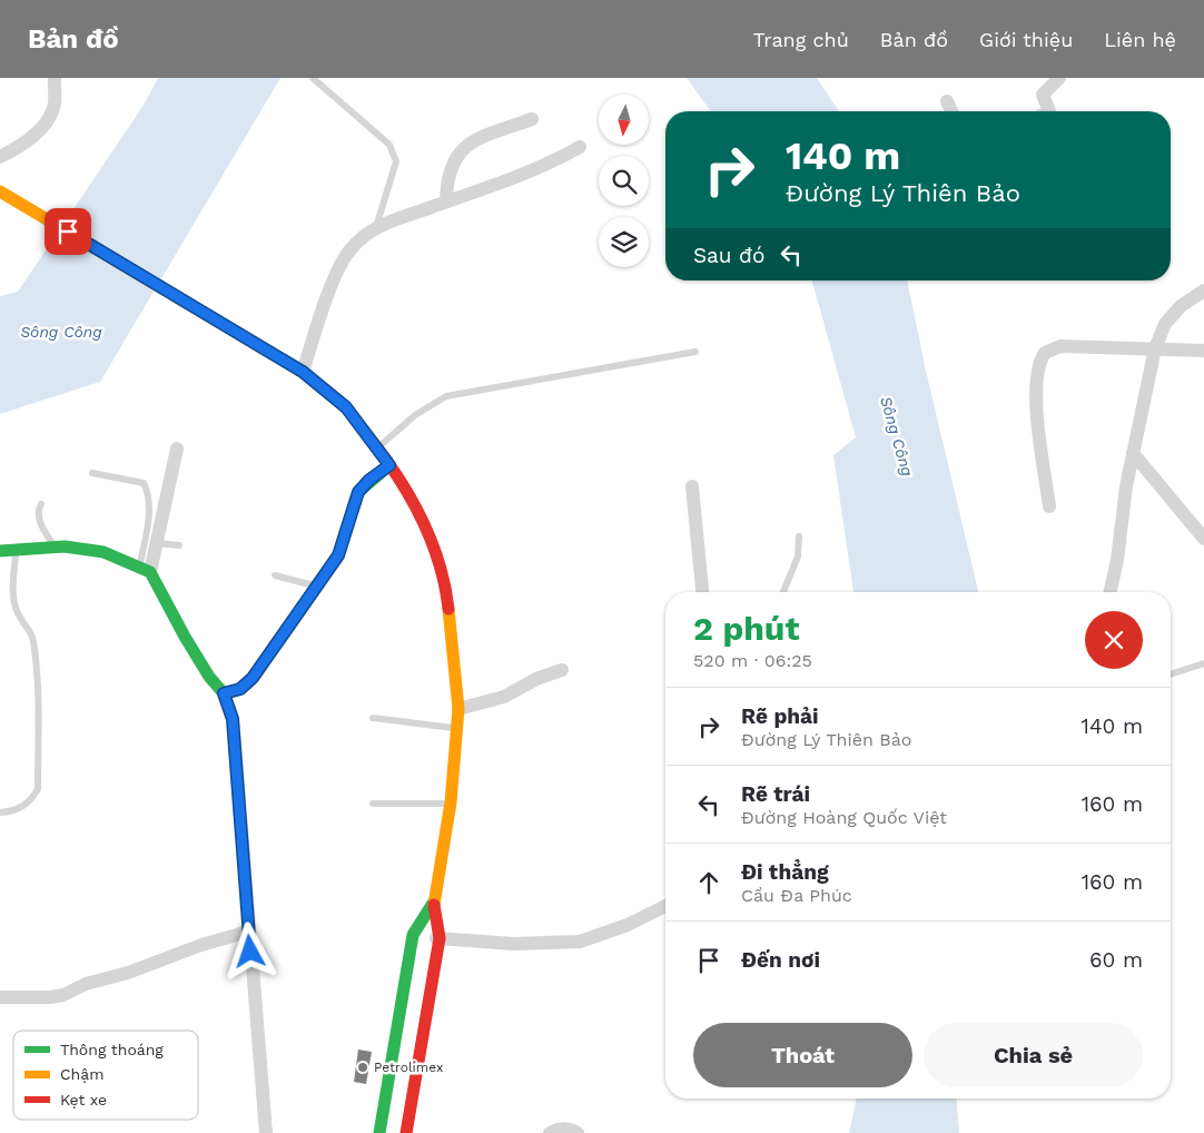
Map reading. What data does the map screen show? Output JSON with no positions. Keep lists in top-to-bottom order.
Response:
{
  "water": ["Sông Công"],
  "places": ["Petrolimex"],
  "legend": ["Thông thoáng", "Chậm", "Kẹt xe"],
  "north": "bottom",
  "page": {
    "header": "Bản đồ",
    "nav": [
      "Trang chủ",
      "Bản đồ",
      "Giới thiệu",
      "Liên hệ"
    ],
    "turn": ["140 m", "Đường Lý Thiên Bảo"],
    "then": "Sau đó",
    "heading": ["2 phút", "520 m · 06:25"],
    "list": [
      {
        "name": "Rẽ phải",
        "note": "Đường Lý Thiên Bảo",
        "value": "140 m"
      },
      {
        "name": "Rẽ trái",
        "note": "Đường Hoàng Quốc Việt",
        "value": "160 m"
      },
      {
        "name": "Đi thẳng",
        "note": "Cầu Đa Phúc",
        "value": "160 m"
      },
      {
        "name": "Đến nơi",
        "value": "60 m"
      }
    ],
    "buttons": ["Thoát", "Chia sẻ"]
  }
}
